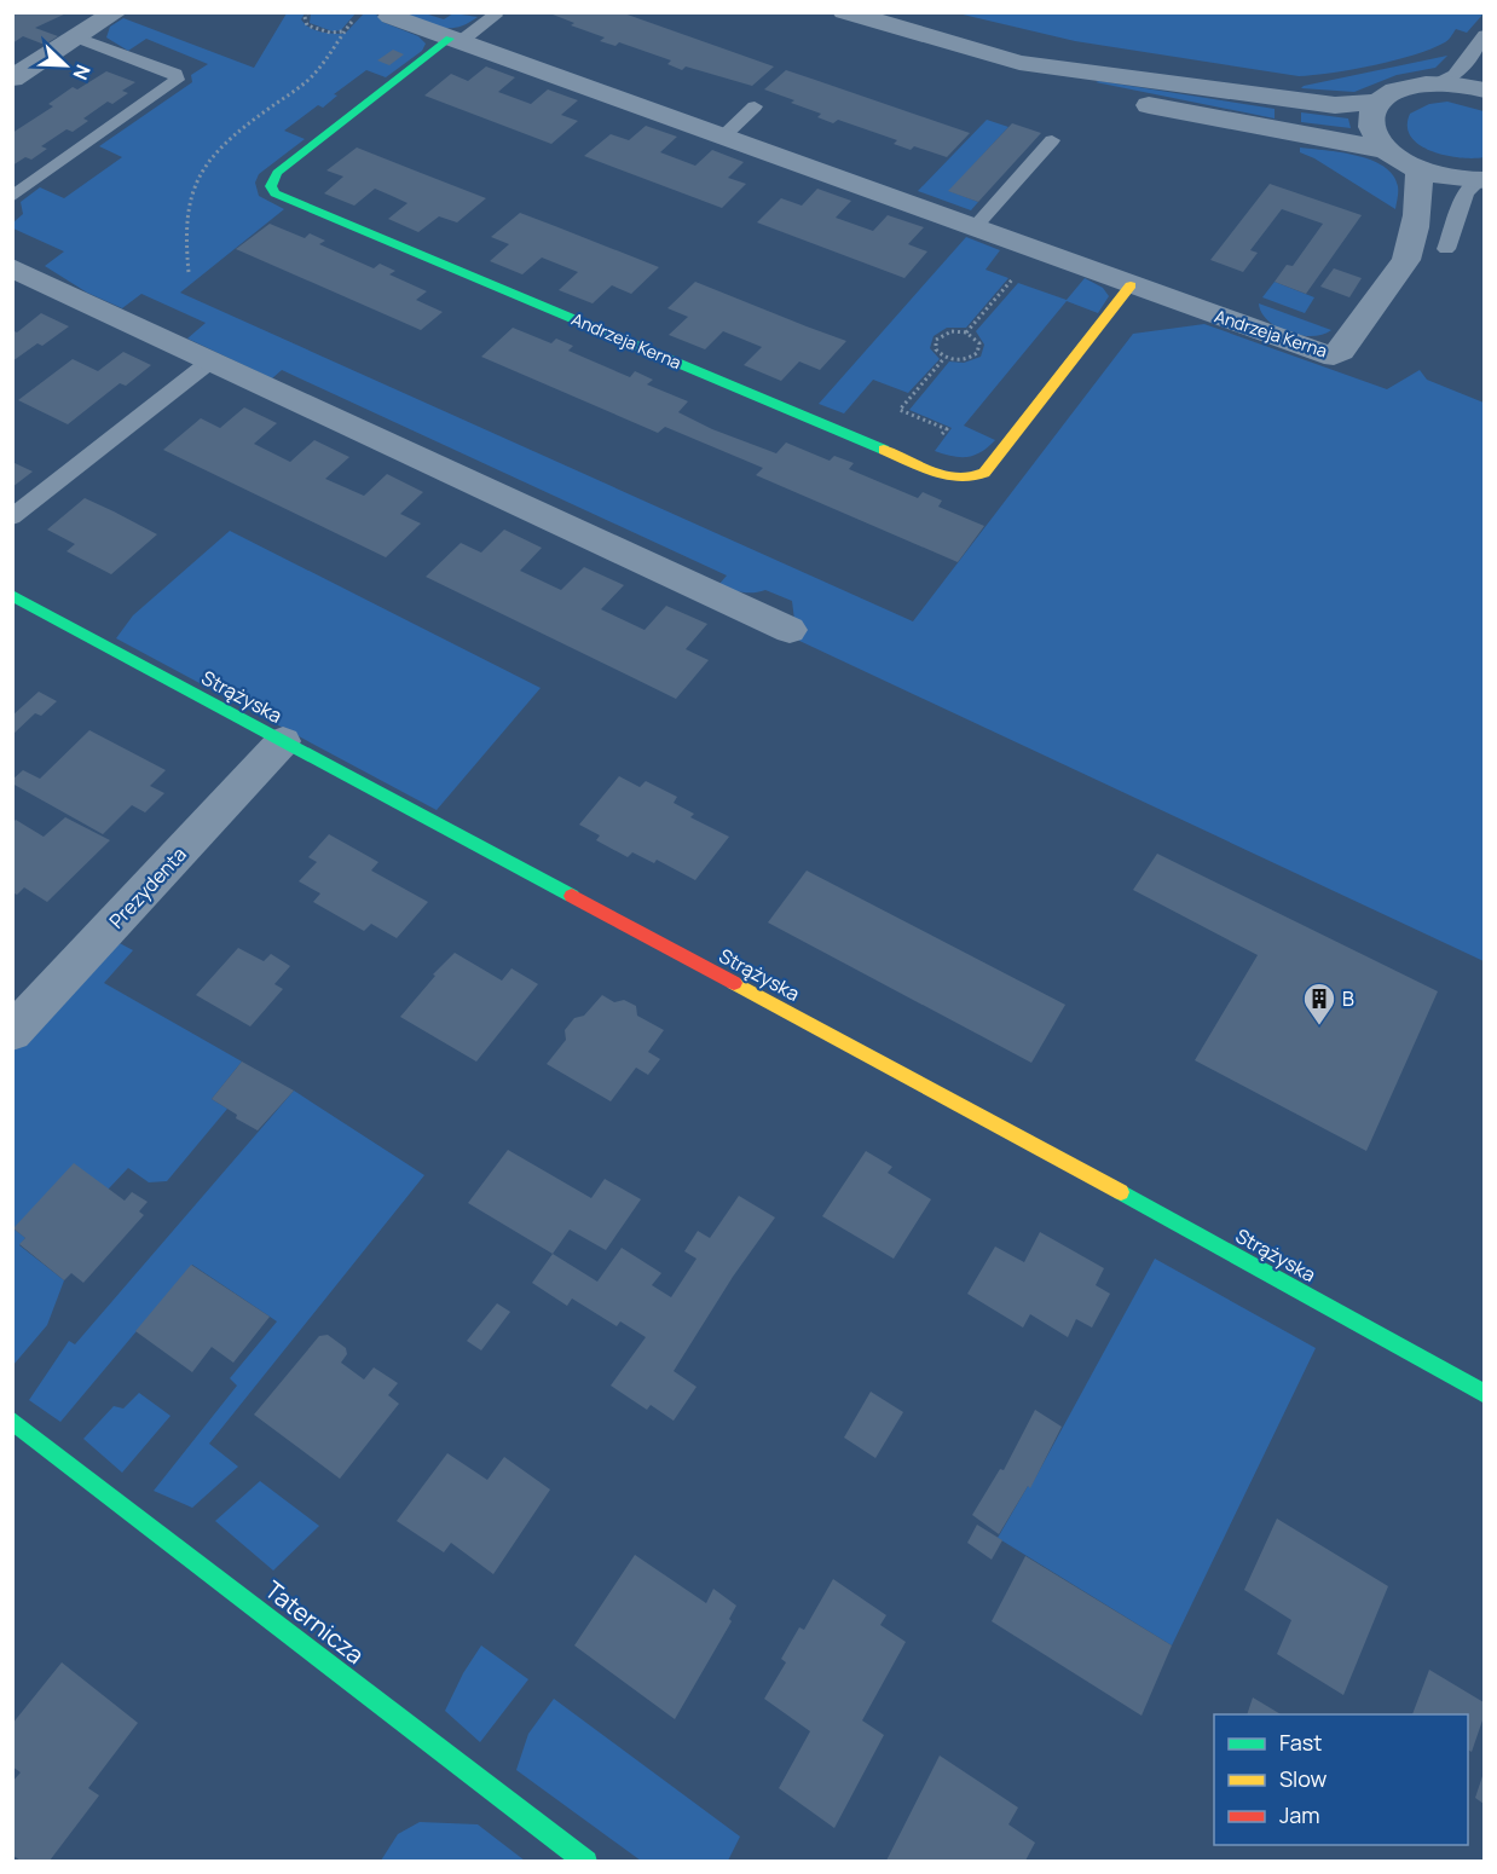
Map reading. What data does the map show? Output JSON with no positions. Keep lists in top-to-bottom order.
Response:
{
  "streets": {
    "street": [
      "Andrzeja Kerna",
      "Strążyska",
      "Prezydenta",
      "Taternicza"
    ]
  },
  "crossings": [
    ["Strążyska", "Prezydenta"]
  ],
  "places": {
    "building": ["B"]
  },
  "legend": ["Fast", "Slow", "Jam"],
  "north": "bottom right"
}
